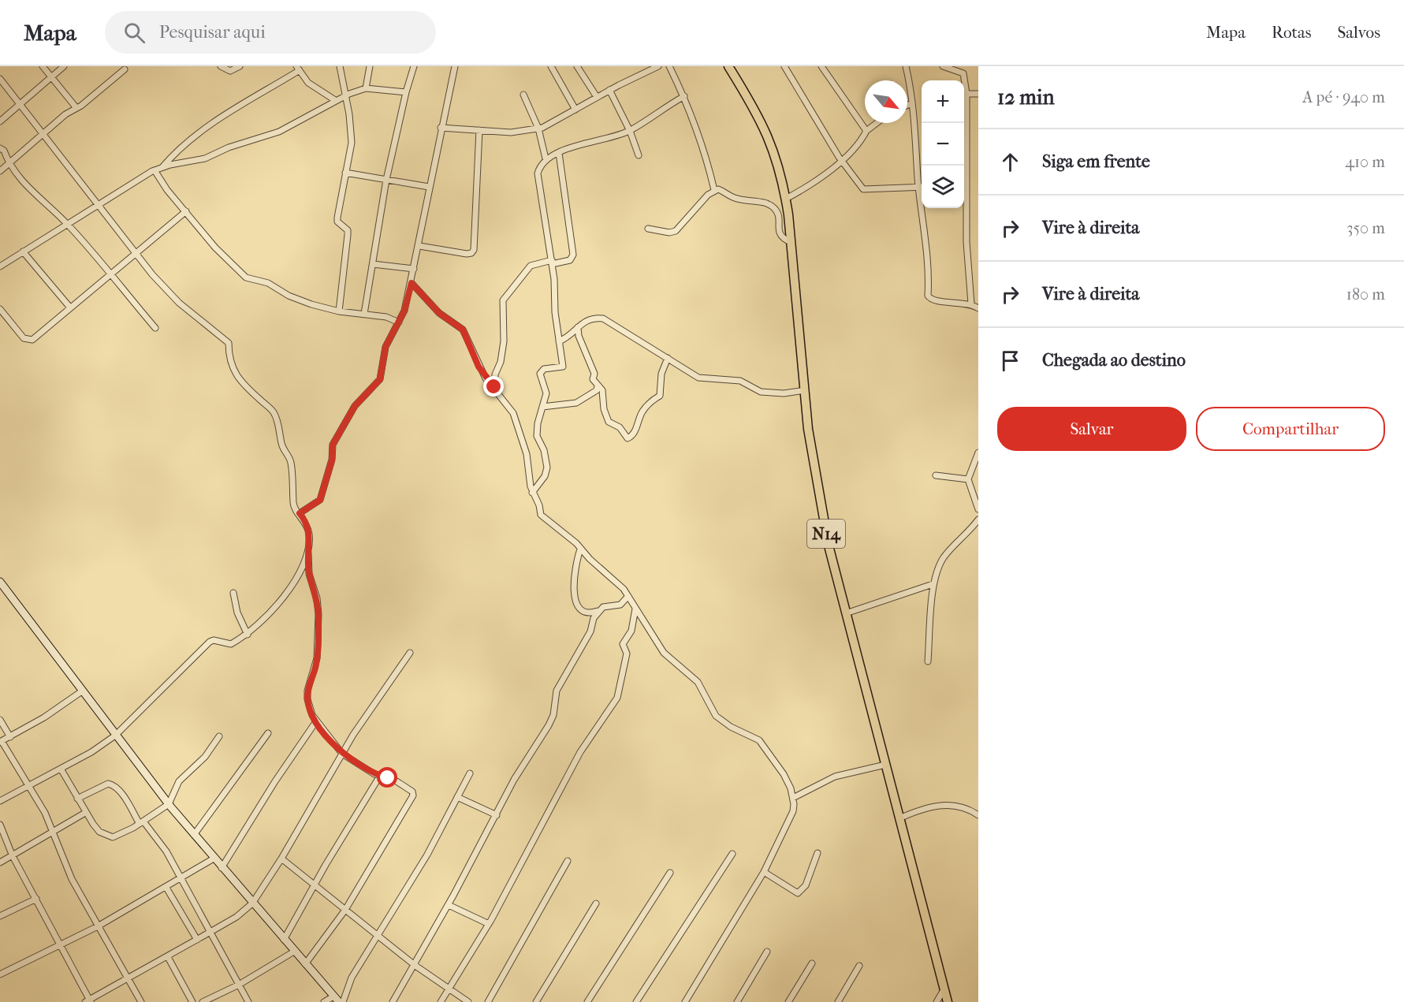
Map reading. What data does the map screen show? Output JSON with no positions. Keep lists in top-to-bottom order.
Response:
{
  "streets": {
    "main road": ["N14"]
  },
  "north": "bottom right",
  "page": {
    "header": "Mapa",
    "search": "Pesquisar aqui",
    "nav": ["Mapa", "Rotas", "Salvos"],
    "heading": ["12 min", "A pé · 940 m"],
    "map_buttons": ["+", "−"],
    "list": [
      ["Siga em frente", "410 m"],
      ["Vire à direita", "350 m"],
      ["Vire à direita", "180 m"],
      "Chegada ao destino"
    ],
    "buttons": ["Salvar", "Compartilhar"]
  }
}
